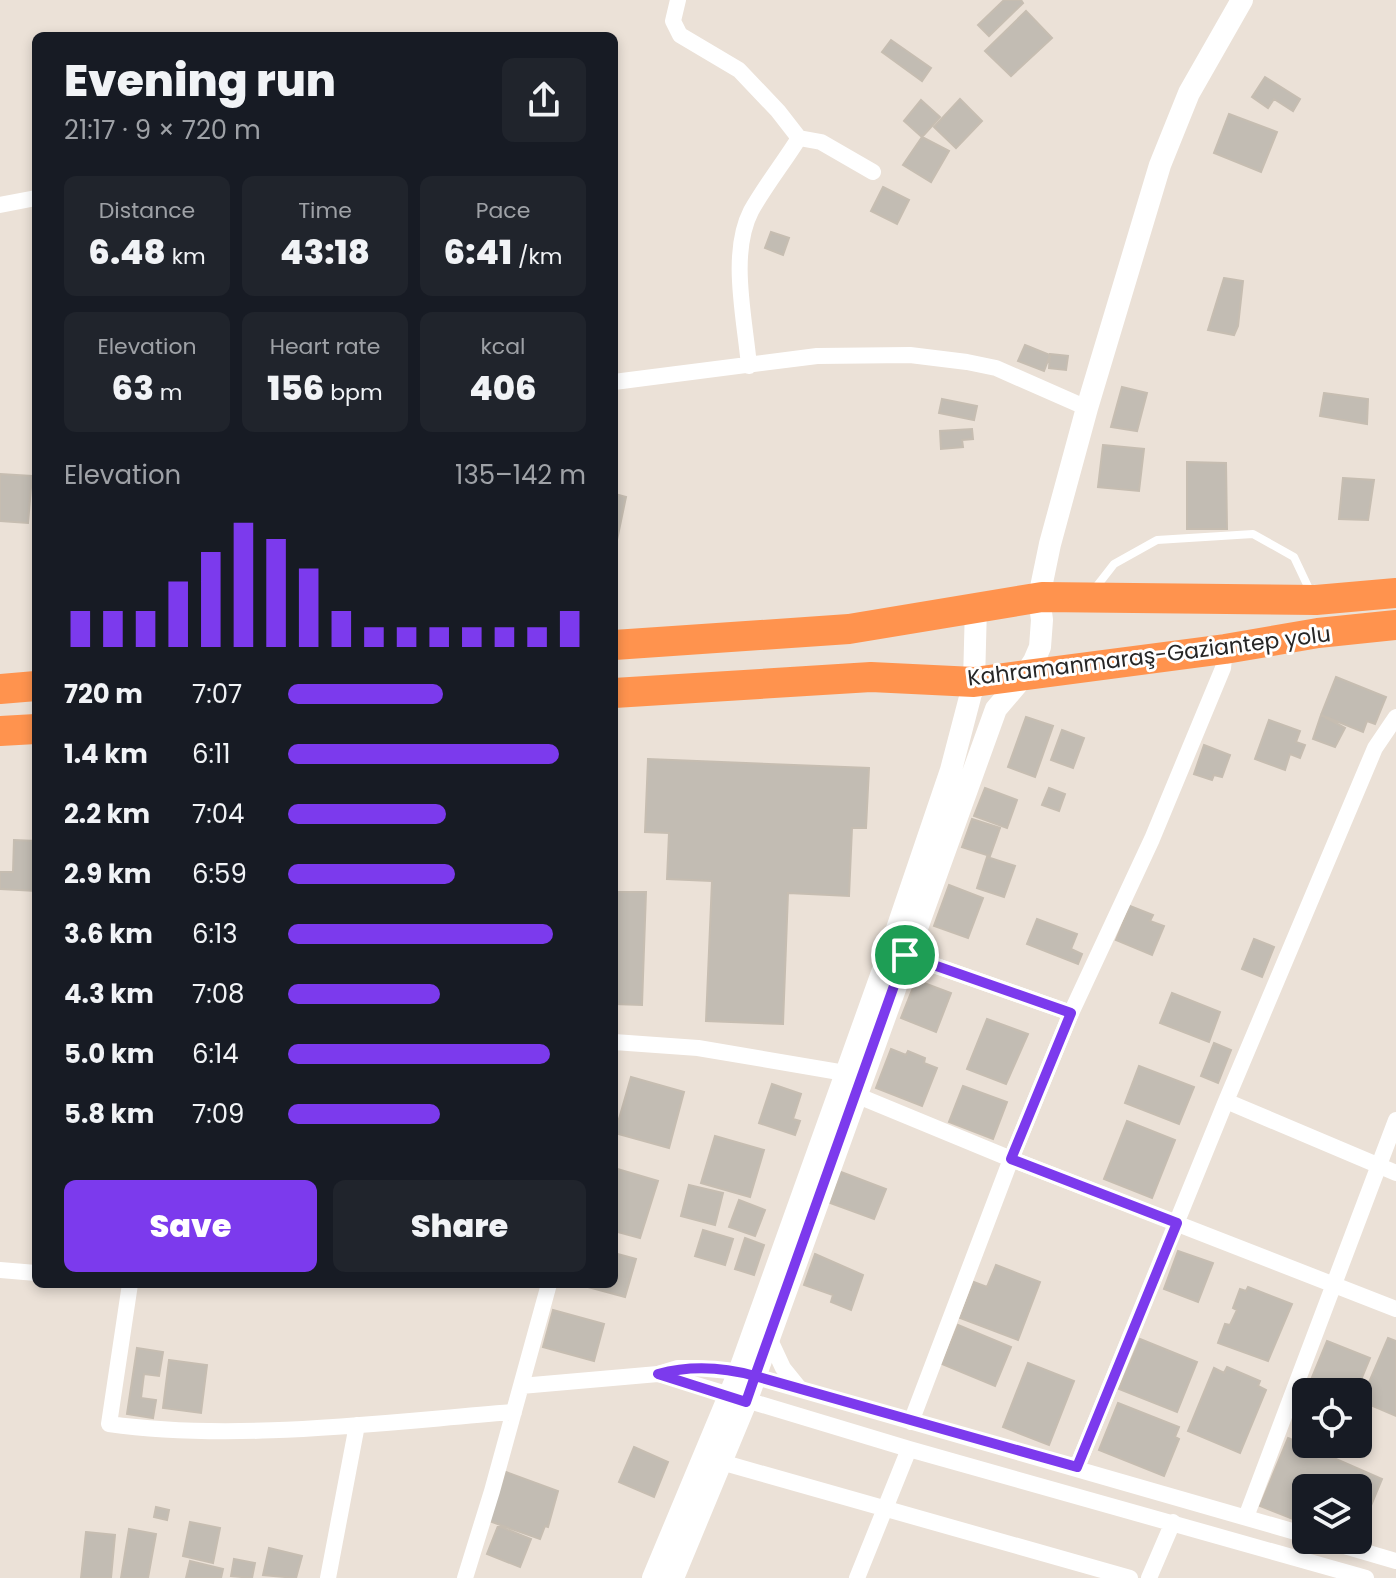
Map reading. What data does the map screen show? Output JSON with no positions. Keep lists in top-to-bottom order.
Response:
{
  "streets": {
    "highway": ["Kahramanmaraş-Gaziantep yolu"]
  },
  "page": {
    "heading": ["Evening run", "21:17 · 9 × 720 m"],
    "stats": [
      ["Distance", "6.48 km"],
      ["Time", "43:18"],
      ["Pace", "6:41 /km"],
      ["Elevation", "63 m"],
      ["Heart rate", "156 bpm"],
      ["kcal", "406"]
    ],
    "chart": ["Elevation", "135–142 m"],
    "list": [
      {
        "name": "720 m",
        "note": "7:07"
      },
      {
        "name": "1.4 km",
        "note": "6:11"
      },
      {
        "name": "2.2 km",
        "note": "7:04"
      },
      {
        "name": "2.9 km",
        "note": "6:59"
      },
      {
        "name": "3.6 km",
        "note": "6:13"
      },
      {
        "name": "4.3 km",
        "note": "7:08"
      },
      {
        "name": "5.0 km",
        "note": "6:14"
      },
      {
        "name": "5.8 km",
        "note": "7:09"
      }
    ],
    "buttons": ["Save", "Share"]
  }
}
